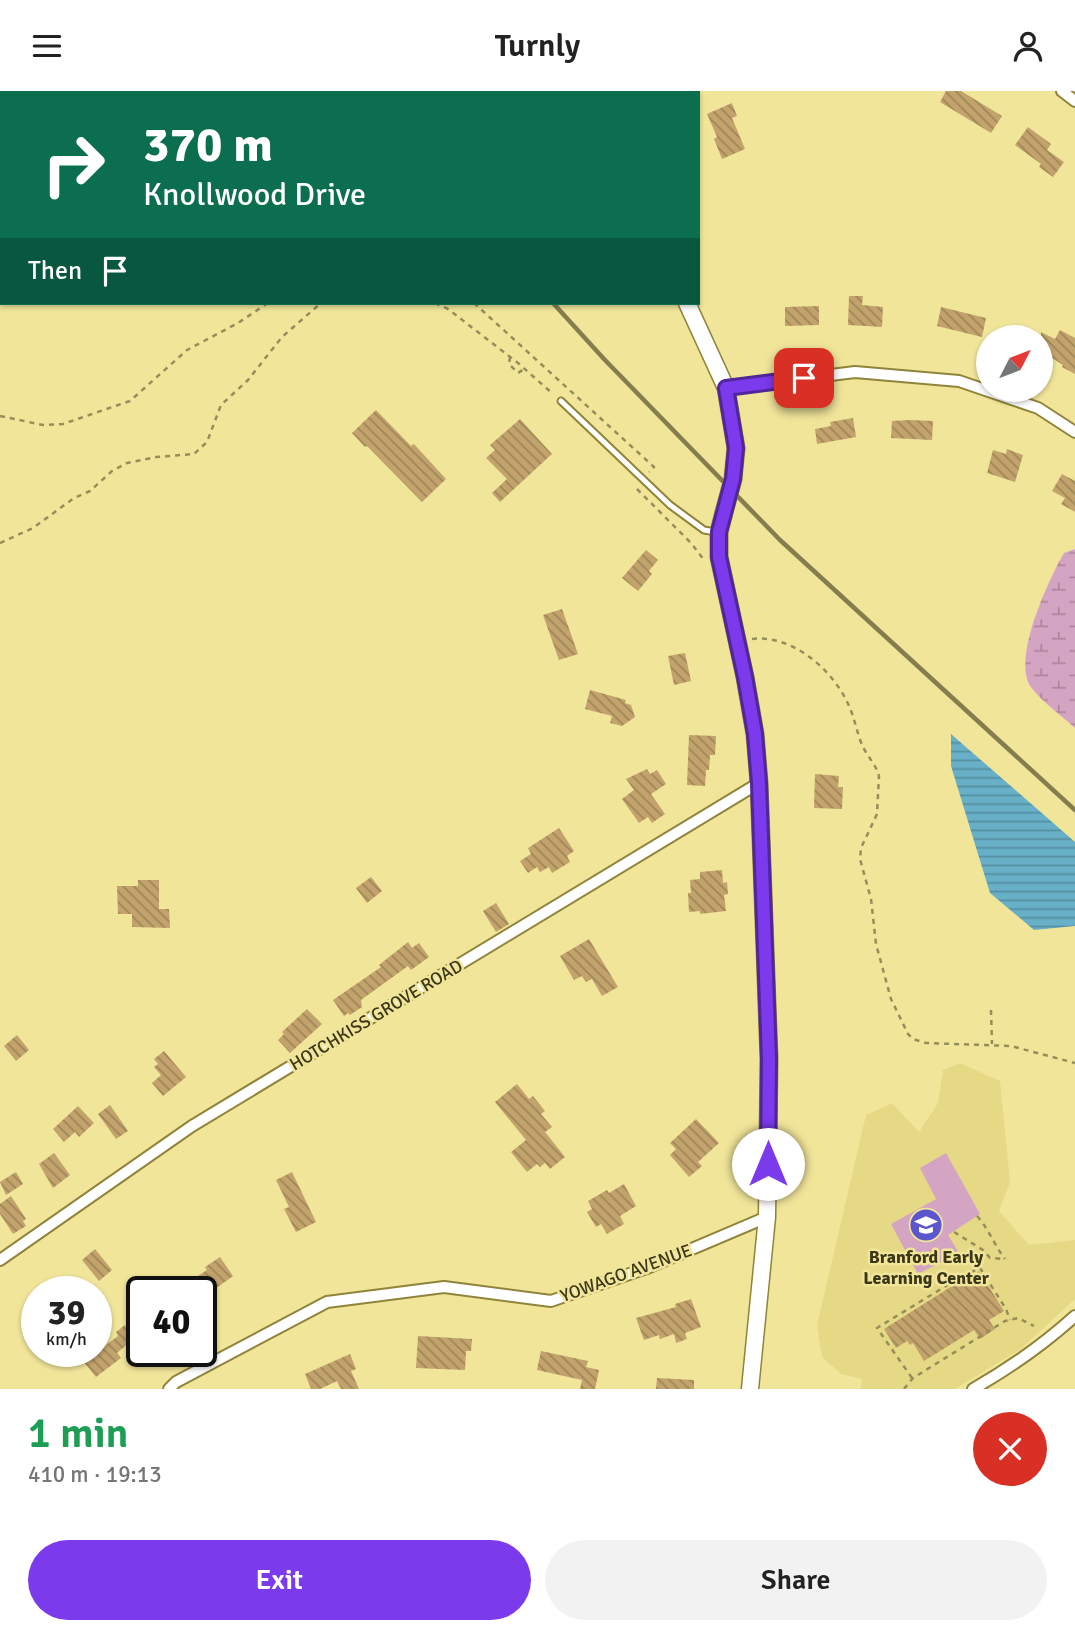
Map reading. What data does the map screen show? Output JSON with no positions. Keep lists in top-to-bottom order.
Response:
{
  "streets": {
    "street": ["HOTCHKISS GROVE ROAD", "YOWAGO AVENUE"]
  },
  "places": {
    "school or university": ["Branford Early Learning Center"]
  },
  "north": "top right",
  "page": {
    "header": "Turnly",
    "turn": ["370 m", "Knollwood Drive"],
    "then": "Then",
    "speed": "39 km/h",
    "limit": "40",
    "heading": ["1 min", "410 m · 19:13"],
    "buttons": ["Exit", "Share"]
  }
}
